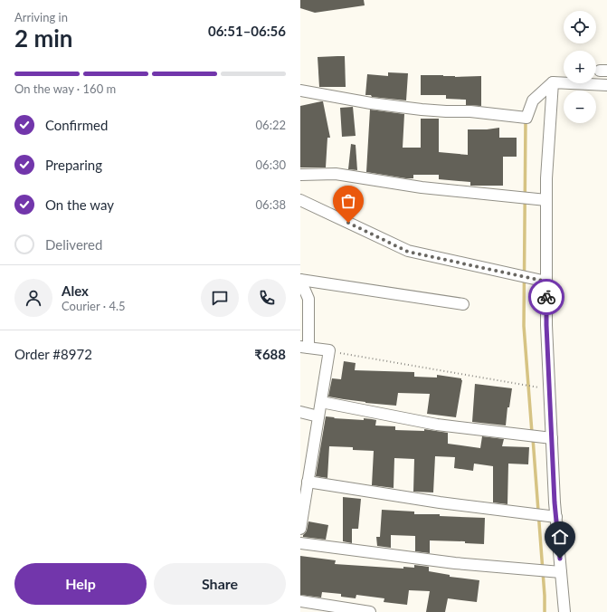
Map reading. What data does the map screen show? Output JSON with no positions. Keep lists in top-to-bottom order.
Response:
{
  "page": {
    "heading": ["2 min", "Arriving in", "06:51–06:56"],
    "panel": [
      "Alex",
      "Courier · 4.5",
      "Order #8972",
      "₹688"
    ],
    "map_buttons": ["+", "−"],
    "bar": "On the way · 160 m",
    "list": [
      ["Confirmed", "06:22"],
      ["Preparing", "06:30"],
      ["On the way", "06:38"],
      "Delivered"
    ],
    "buttons": ["Help", "Share"]
  }
}
